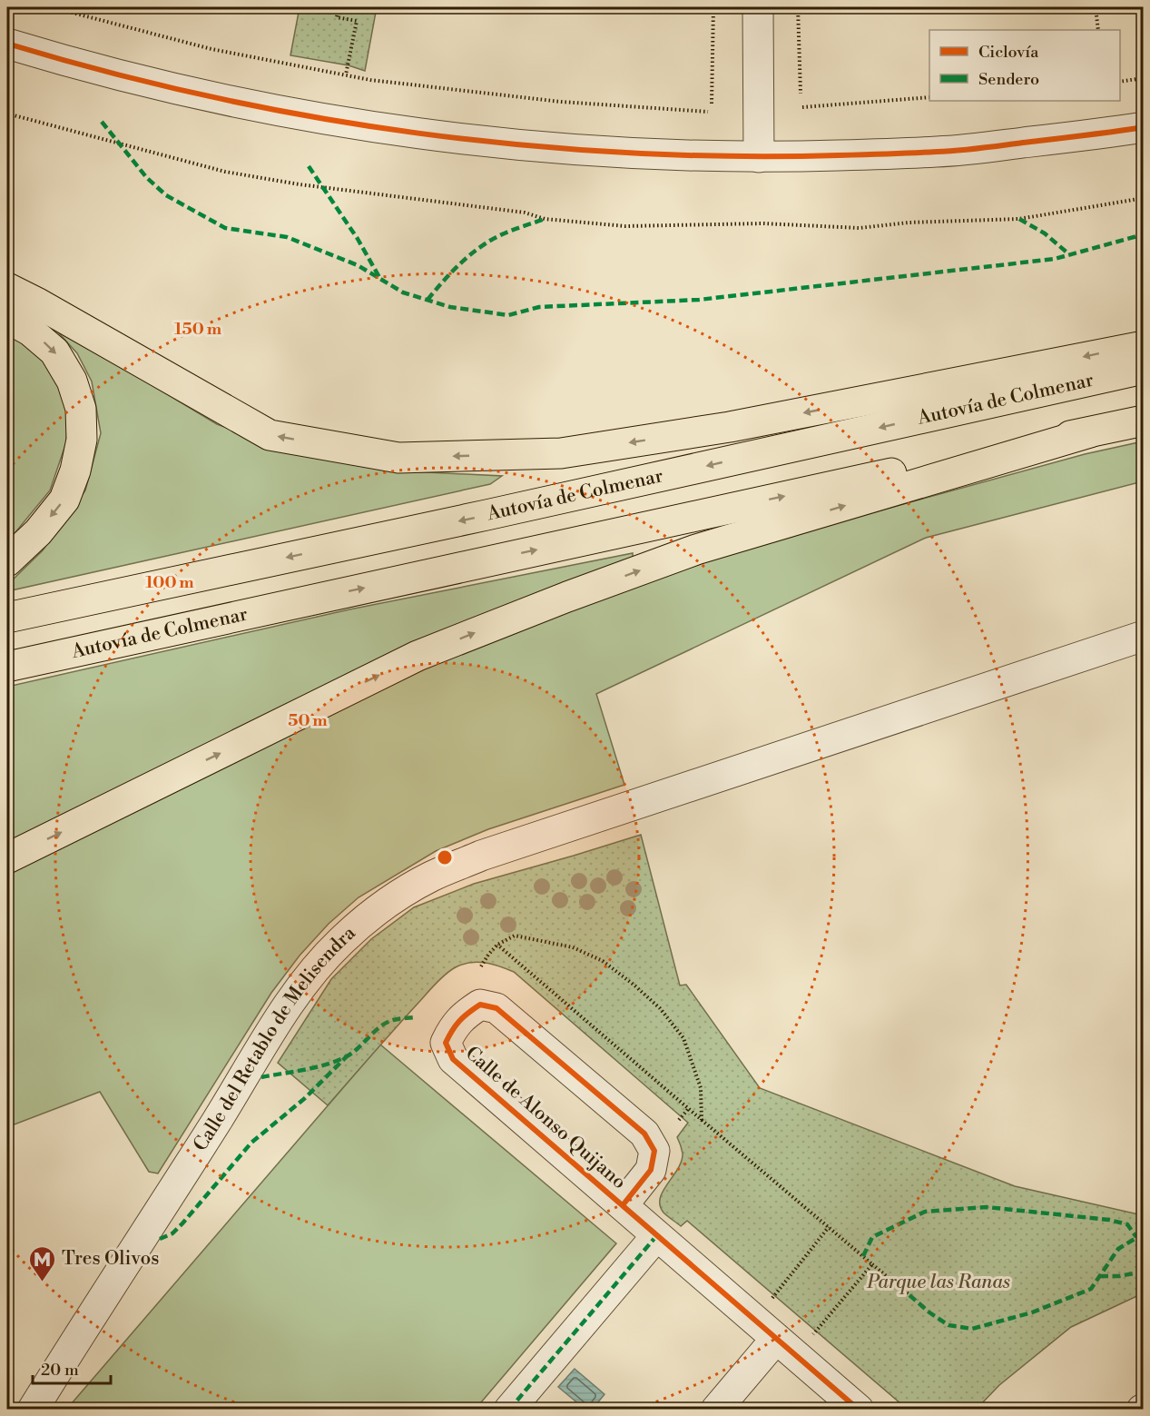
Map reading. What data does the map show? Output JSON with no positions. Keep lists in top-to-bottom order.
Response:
{
  "streets": {
    "highway": ["Autovía de Colmenar"],
    "street": ["Calle del Retablo de Melisendra", "Calle de Alonso Quijano"]
  },
  "parks": ["Parque las Ranas"],
  "places": {
    "metro station": ["Tres Olivos"]
  },
  "legend": ["Ciclovía", "Sendero"],
  "scale_bar": "20 m",
  "rings": ["150 m", "100 m", "50 m"]
}
